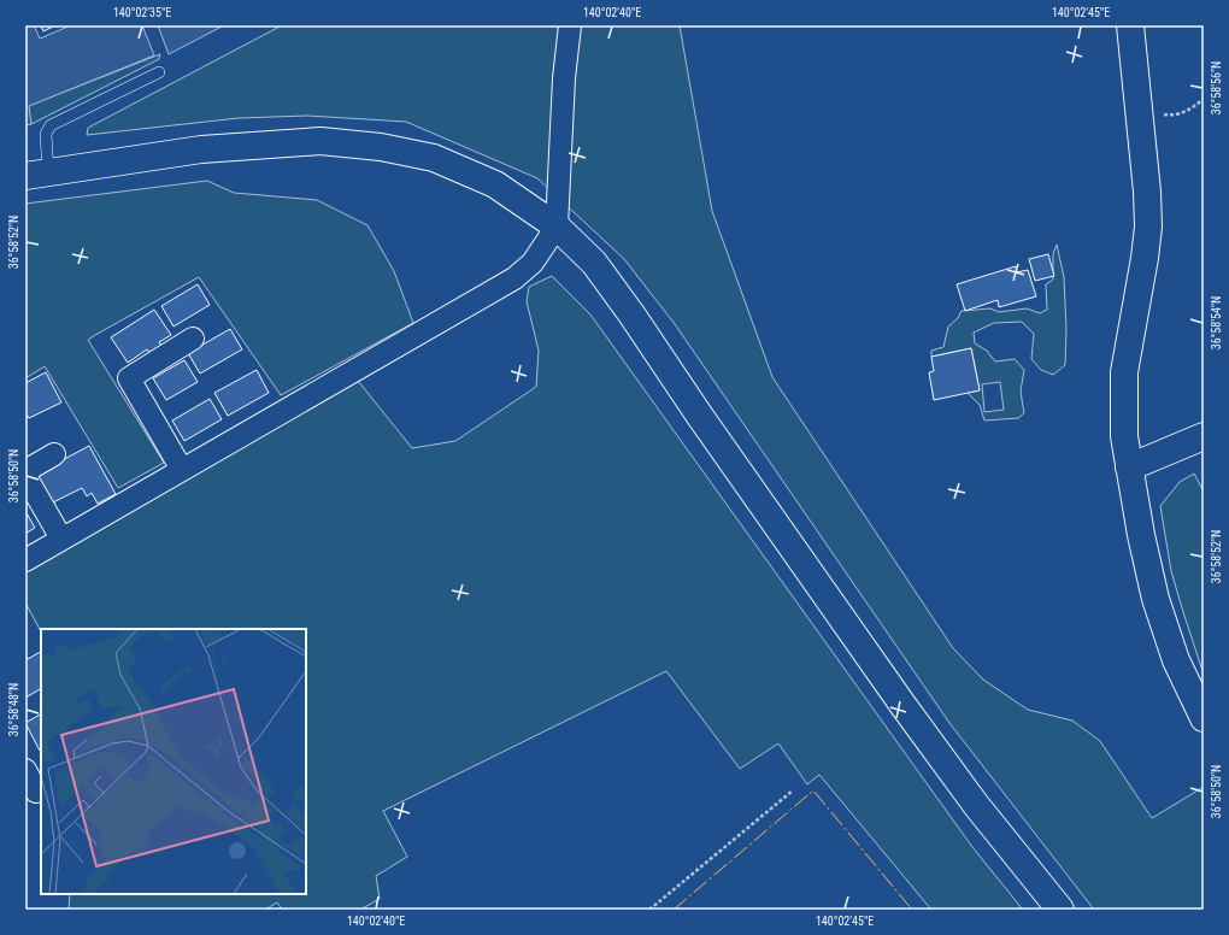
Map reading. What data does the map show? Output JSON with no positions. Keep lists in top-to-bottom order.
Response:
{
  "coordinates": [
    "140°02'35\"E",
    "140°02'40\"E",
    "140°02'45\"E",
    "36°58'56\"N",
    "36°58'52\"N",
    "36°58'54\"N",
    "36°58'50\"N",
    "36°58'48\"N"
  ]
}
